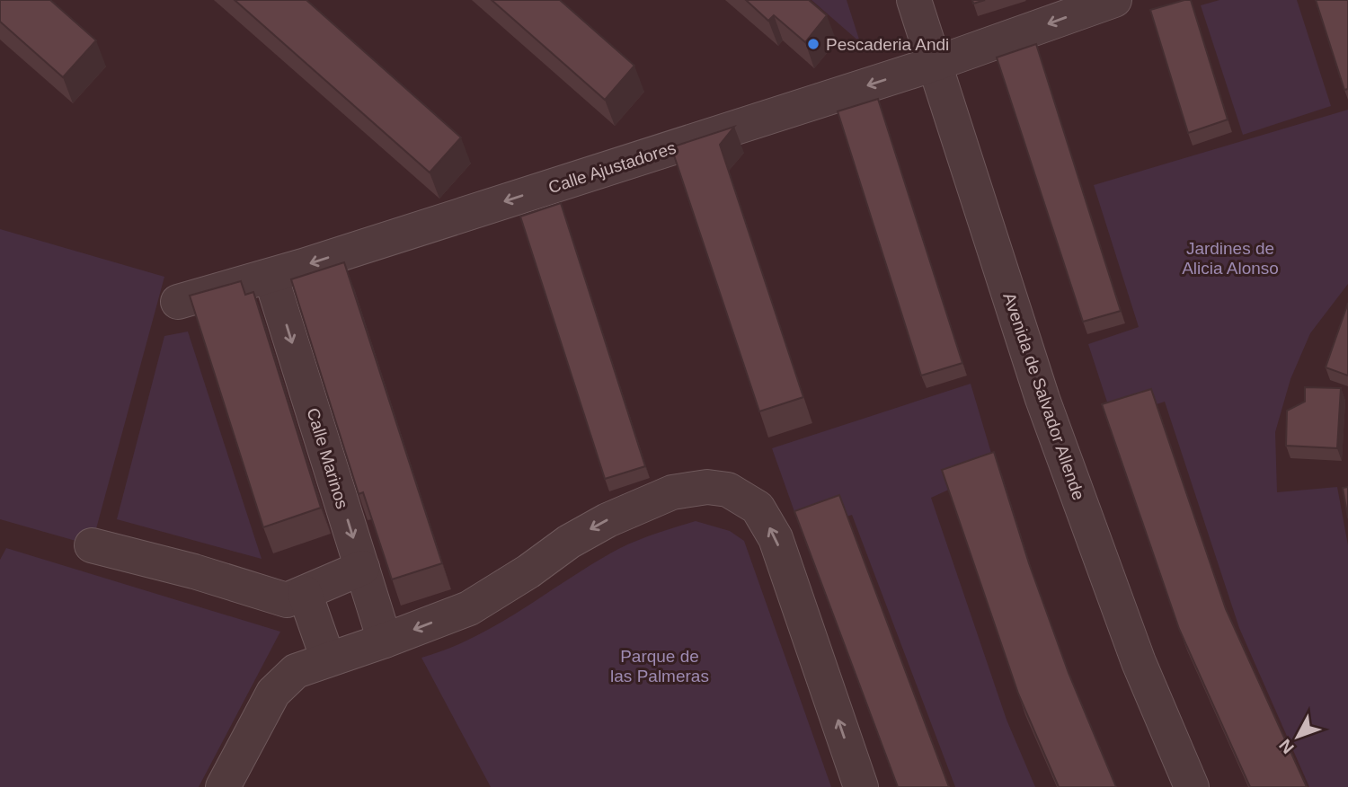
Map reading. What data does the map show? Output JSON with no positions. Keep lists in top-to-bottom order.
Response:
{
  "streets": {
    "street": ["Calle Ajustadores", "Avenida de Salvador Allende", "Calle Marinos"]
  },
  "crossings": [
    ["Calle Ajustadores", "Avenida de Salvador Allende"],
    ["Calle Ajustadores", "Calle Marinos"]
  ],
  "one_way": ["Calle Ajustadores", "Calle Marinos"],
  "parks": ["Jardines de Alicia Alonso", "Parque de las Palmeras"],
  "places": ["Pescaderia Andi"],
  "north": "bottom left"
}
